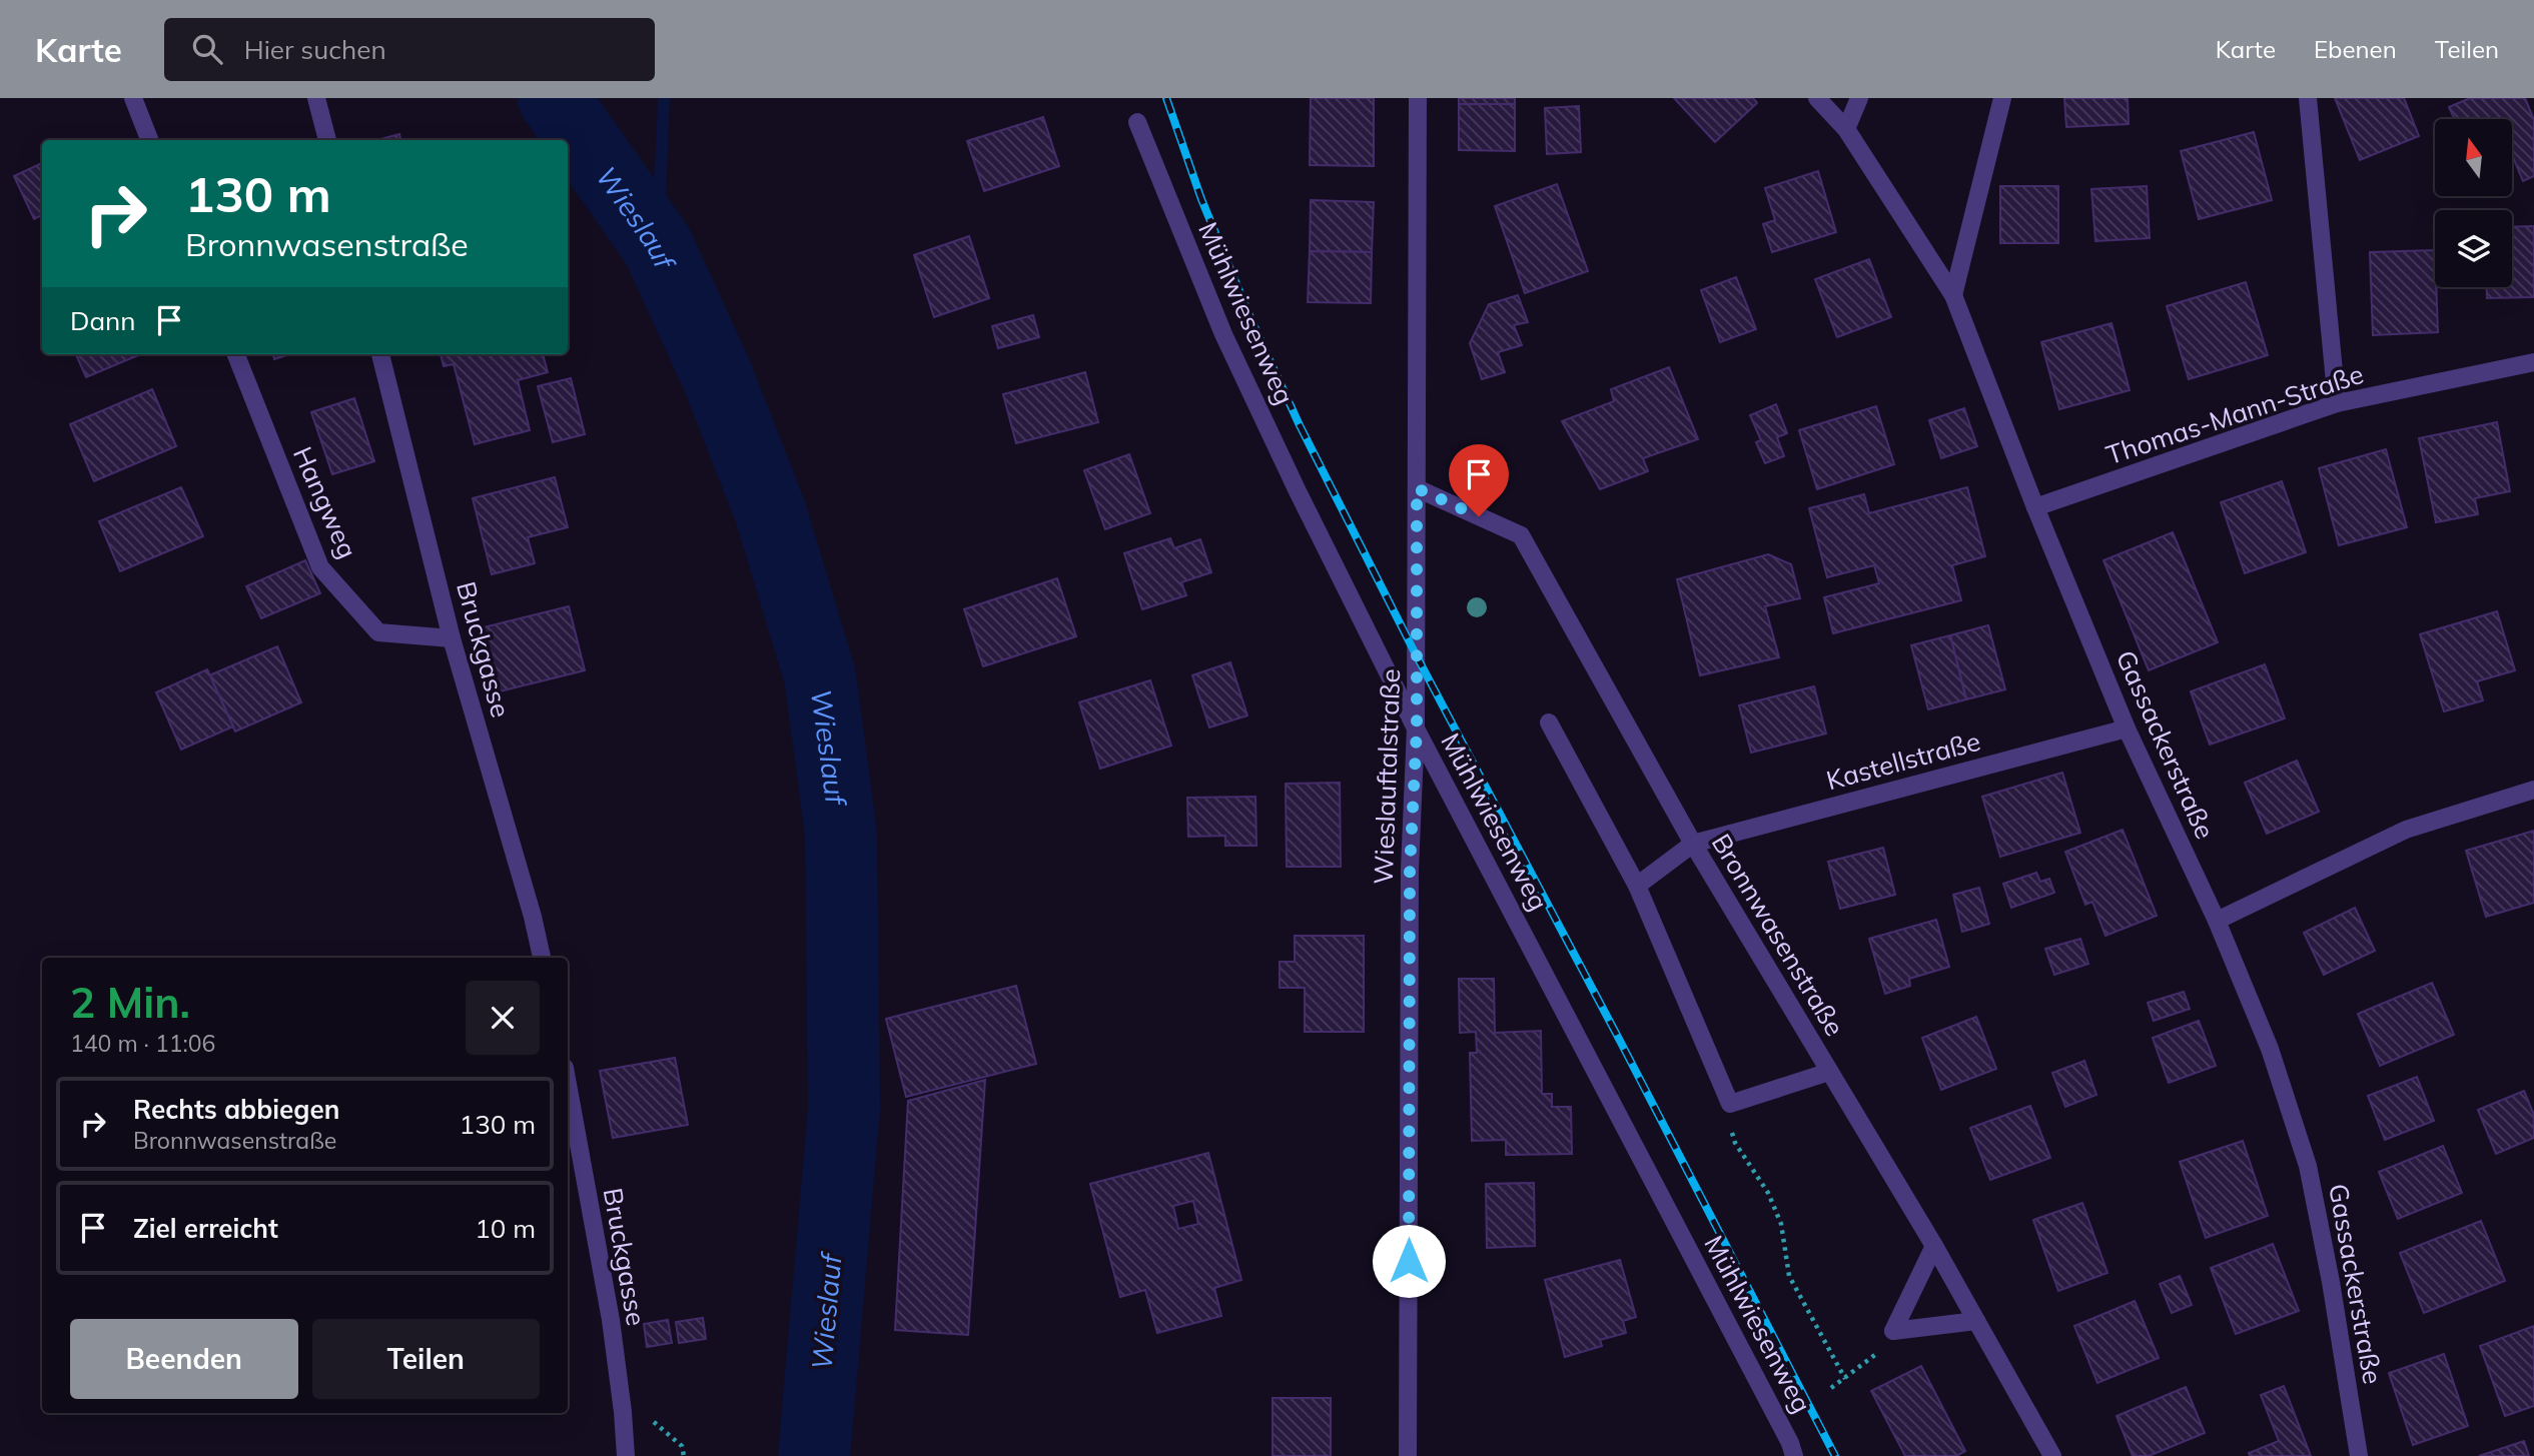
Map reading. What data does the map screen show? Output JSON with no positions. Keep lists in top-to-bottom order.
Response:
{
  "streets": {
    "street": [
      "Mühlwiesenweg",
      "Thomas-Mann-Straße",
      "Hangweg",
      "Bruckgasse",
      "Gassackerstraße",
      "Kastellstraße",
      "Wieslauftalstraße",
      "Bronnwasenstraße"
    ]
  },
  "crossings": [
    ["Mühlwiesenweg", "Wieslauftalstraße"],
    ["Thomas-Mann-Straße", "Gassackerstraße"],
    ["Hangweg", "Bruckgasse"],
    ["Gassackerstraße", "Kastellstraße"],
    ["Kastellstraße", "Bronnwasenstraße"],
    ["Wieslauftalstraße", "Bronnwasenstraße"]
  ],
  "water": ["Wieslauf"],
  "north": "top",
  "page": {
    "header": "Karte",
    "search": "Hier suchen",
    "nav": ["Karte", "Ebenen", "Teilen"],
    "turn": ["130 m", "Bronnwasenstraße"],
    "then": "Dann",
    "heading": ["2 Min.", "140 m · 11:06"],
    "list": [
      {
        "name": "Rechts abbiegen",
        "note": "Bronnwasenstraße",
        "value": "130 m"
      },
      {
        "name": "Ziel erreicht",
        "value": "10 m"
      }
    ],
    "buttons": ["Beenden", "Teilen"]
  }
}
